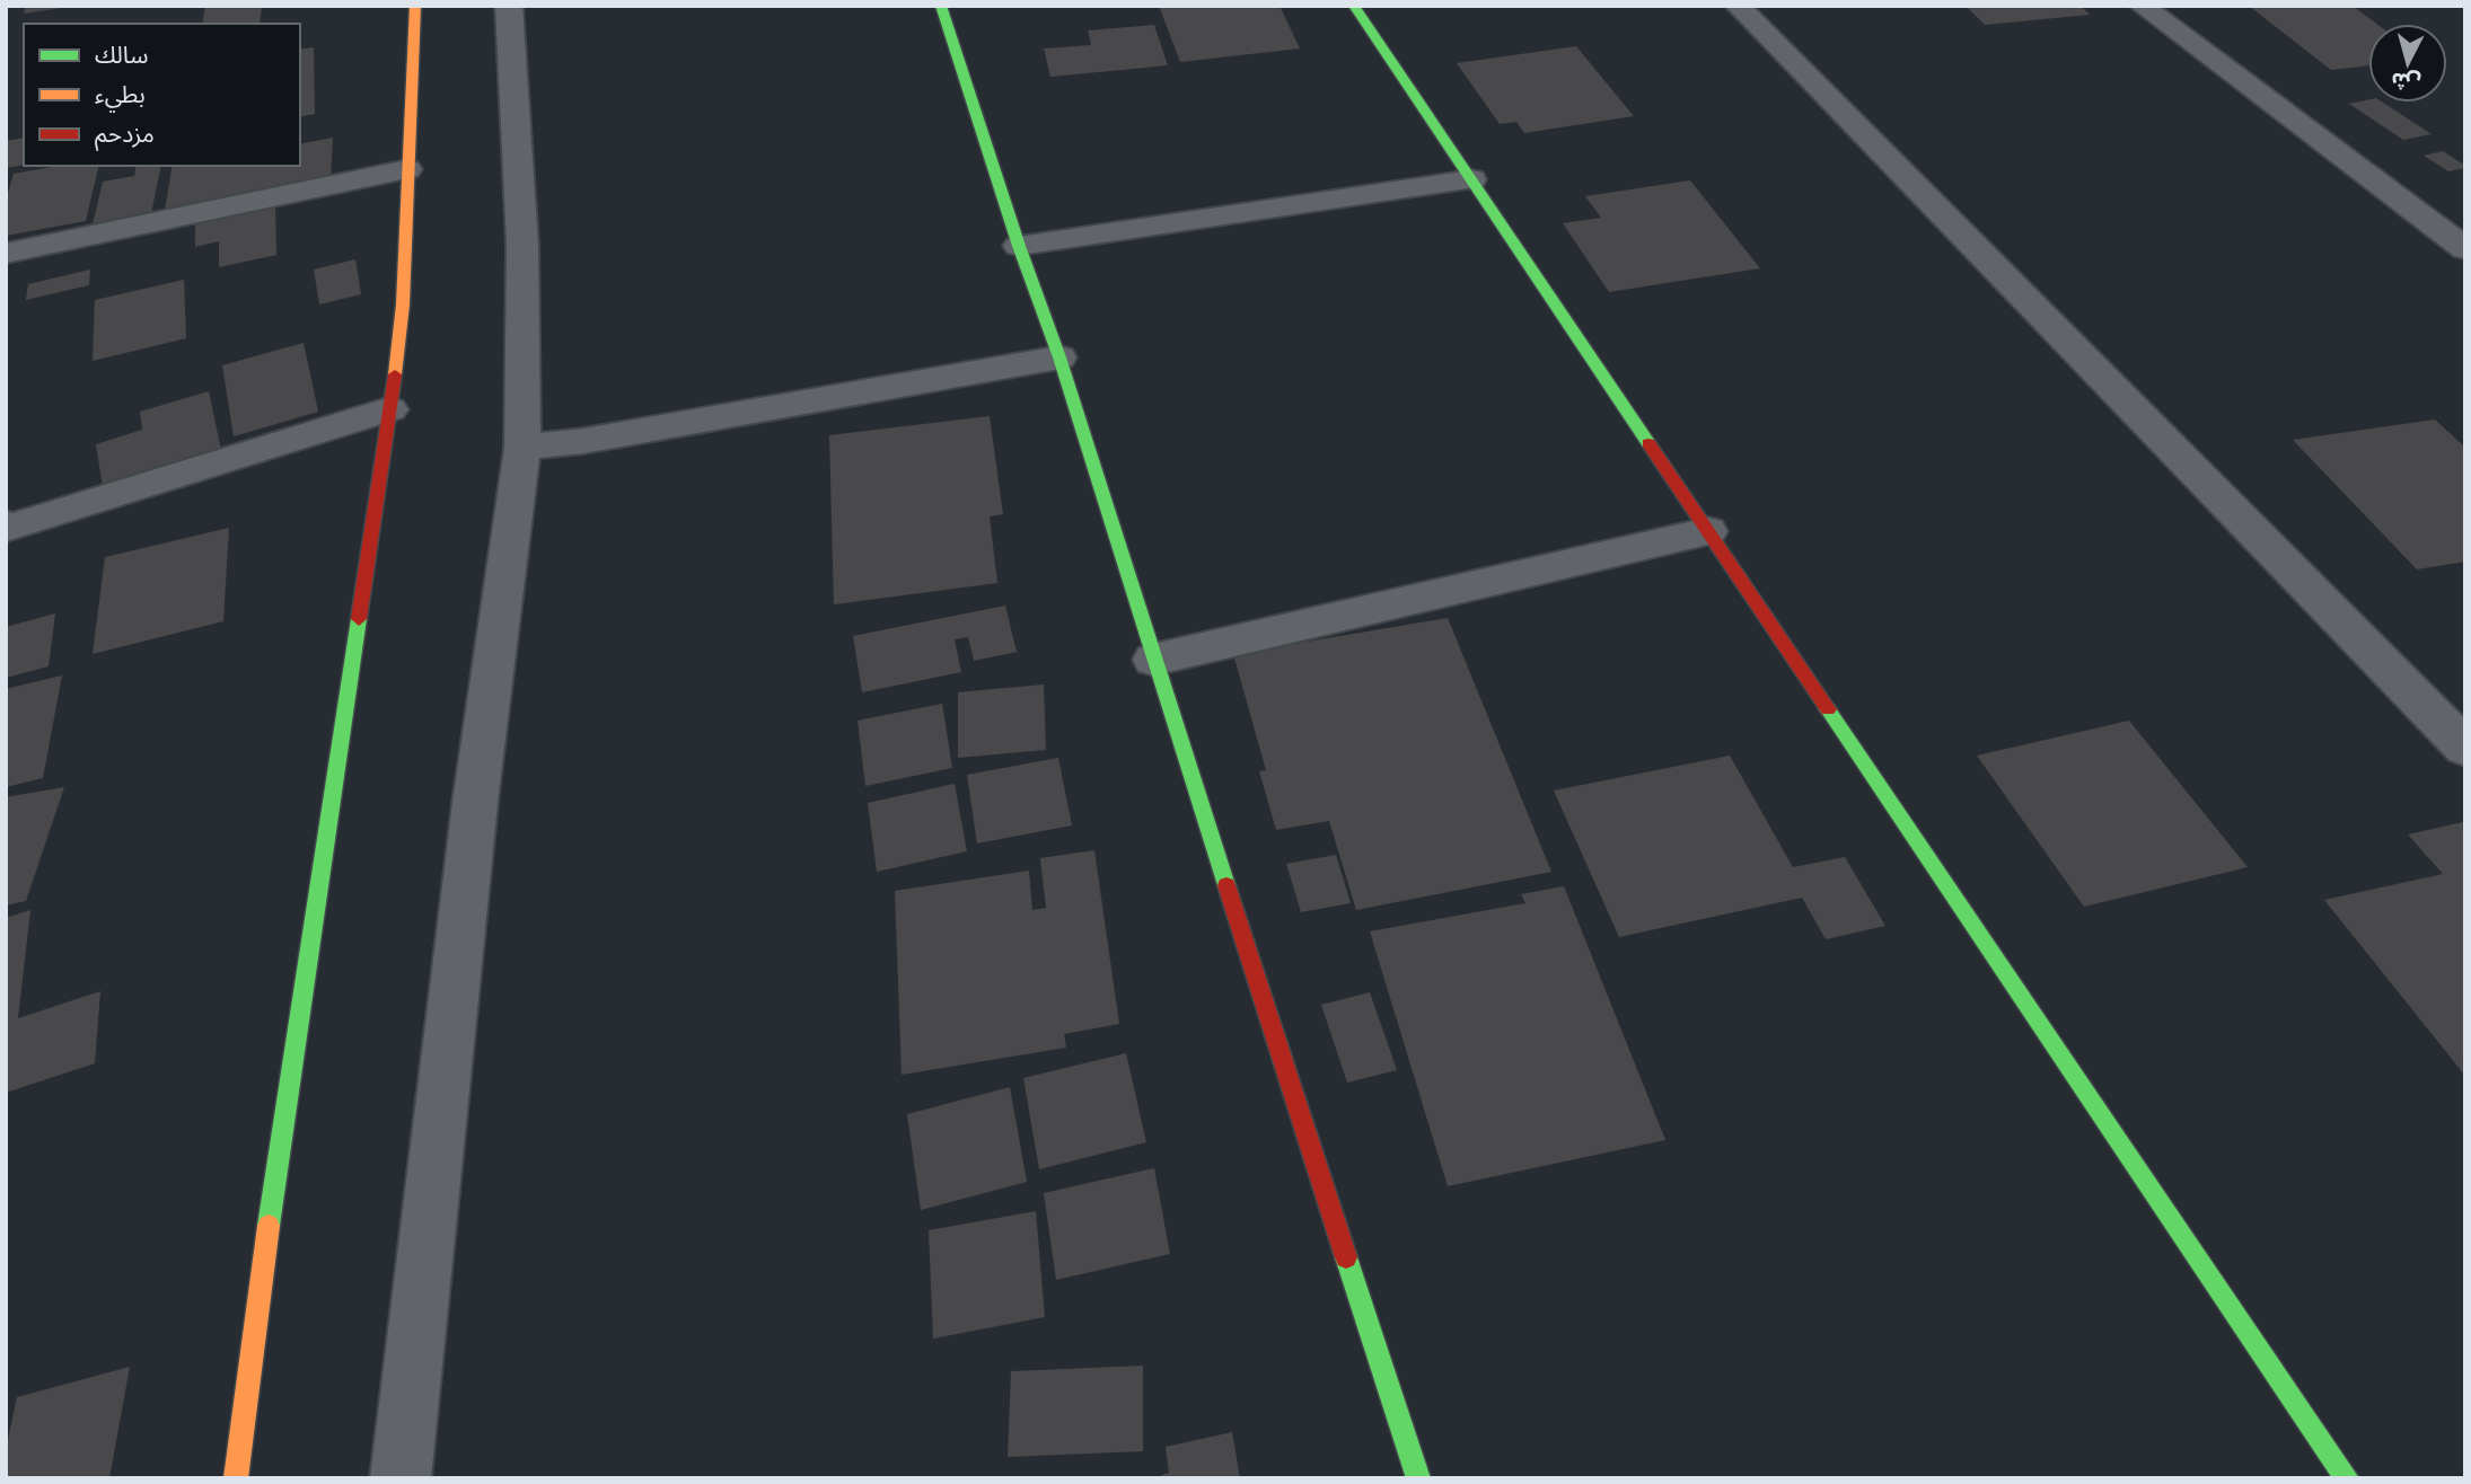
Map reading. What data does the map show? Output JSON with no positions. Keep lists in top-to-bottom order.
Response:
{
  "legend": ["سالك", "بطيء", "مزدحم"],
  "north": "bottom"
}
